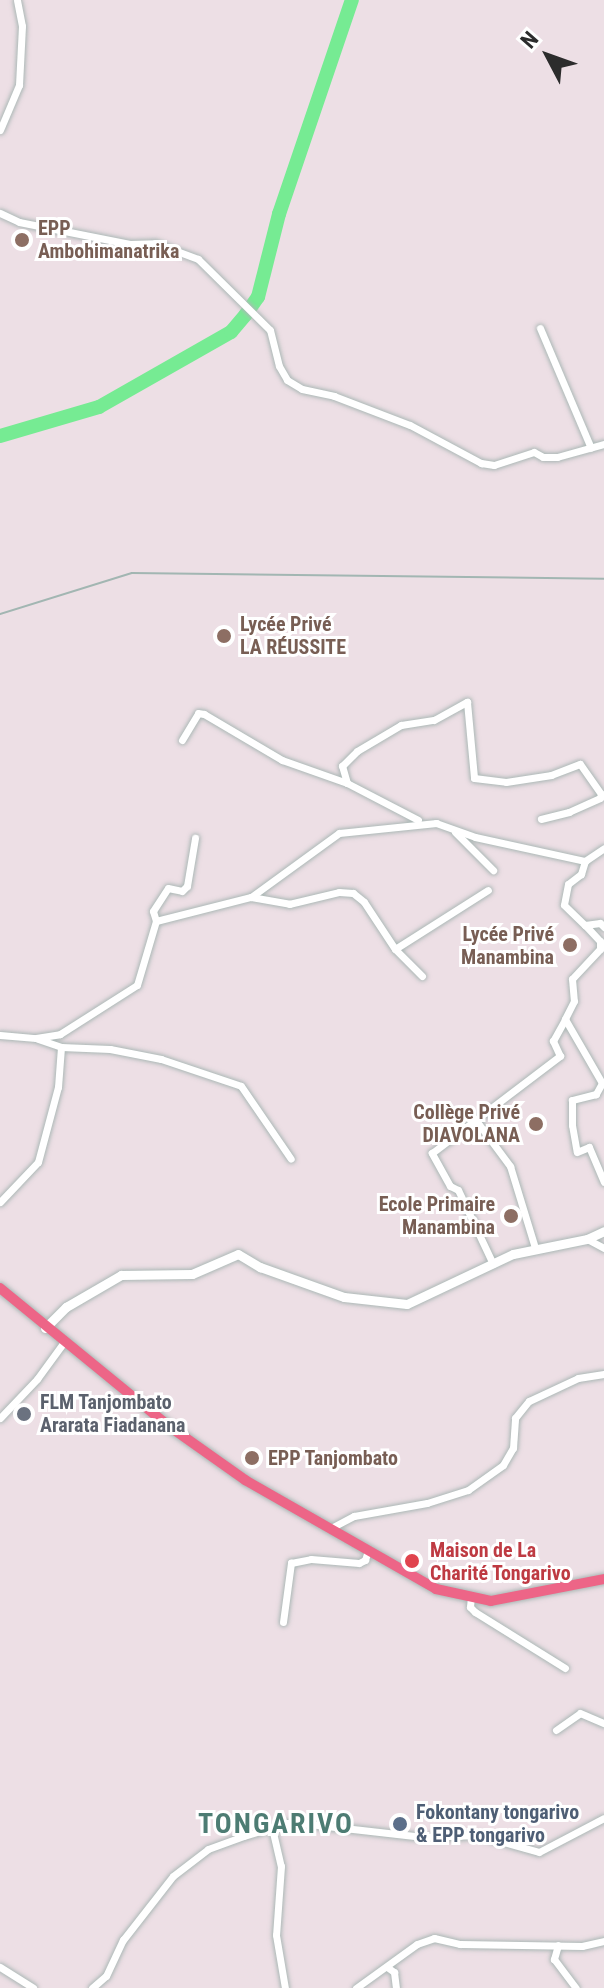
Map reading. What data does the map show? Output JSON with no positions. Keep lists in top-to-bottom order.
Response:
{
  "districts": ["TONGARIVO"],
  "places": [
    "EPP Ambohimanatrika",
    "Lycée Privé LA RÉUSSITE",
    "Lycée Privé Manambina",
    "Collège Privé DIAVOLANA",
    "Ecole Primaire Manambina",
    "FLM Tanjombato Ararata Fiadanana",
    "EPP Tanjombato",
    "Maison de La Charité Tongarivo",
    "Fokontany tongarivo & EPP tongarivo"
  ],
  "north": "top left"
}
